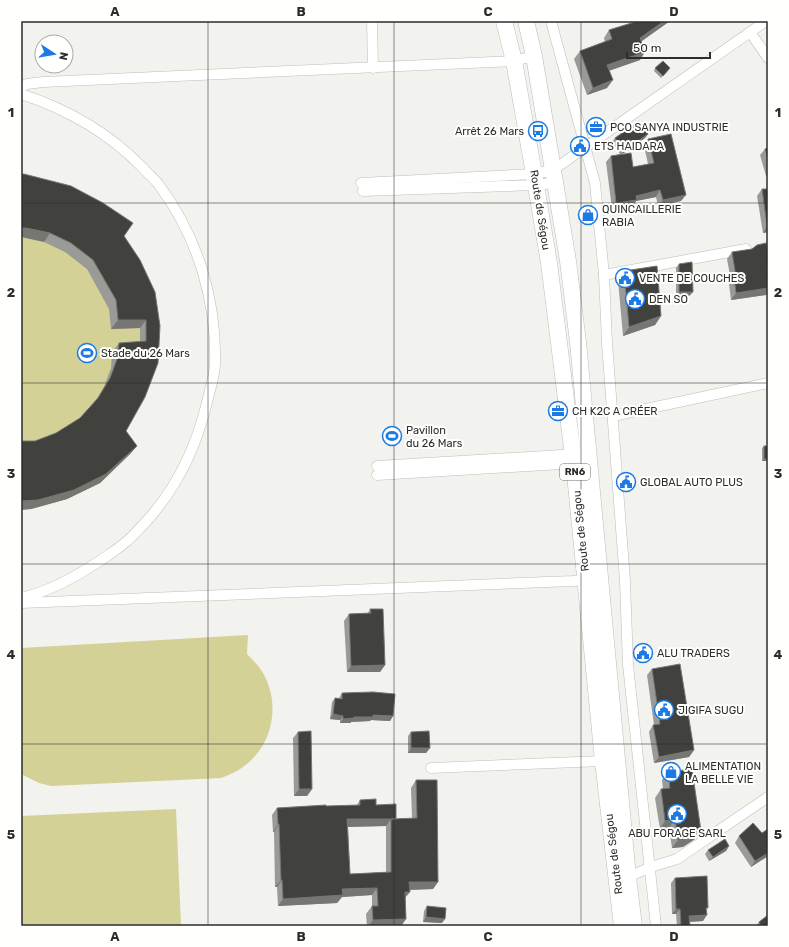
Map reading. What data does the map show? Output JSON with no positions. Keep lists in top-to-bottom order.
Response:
{
  "streets": {
    "highway": ["Route de Ségou", "RN6"]
  },
  "places": {
    "office": ["PCO SANYA INDUSTRIE", "CH K2C A CRÉER"],
    "bus stop": ["Arrêt 26 Mars"],
    "public building": [
      "ETS HAIDARA",
      "VENTE DE COUCHES",
      "DEN SO",
      "GLOBAL AUTO PLUS",
      "ALU TRADERS",
      "JIGIFA SUGU",
      "ABU FORAGE SARL"
    ],
    "shop": ["QUINCAILLERIE RABIA", "ALIMENTATION LA BELLE VIE"],
    "sports": ["Stade du 26 Mars", "Pavillon du 26 Mars"]
  },
  "scale_bar": "50 m",
  "north": "right",
  "grid": {
    "columns": [
      "A",
      "B",
      "C",
      "D"
    ],
    "rows": [
      "1",
      "2",
      "3",
      "4",
      "5"
    ]
  }
}
